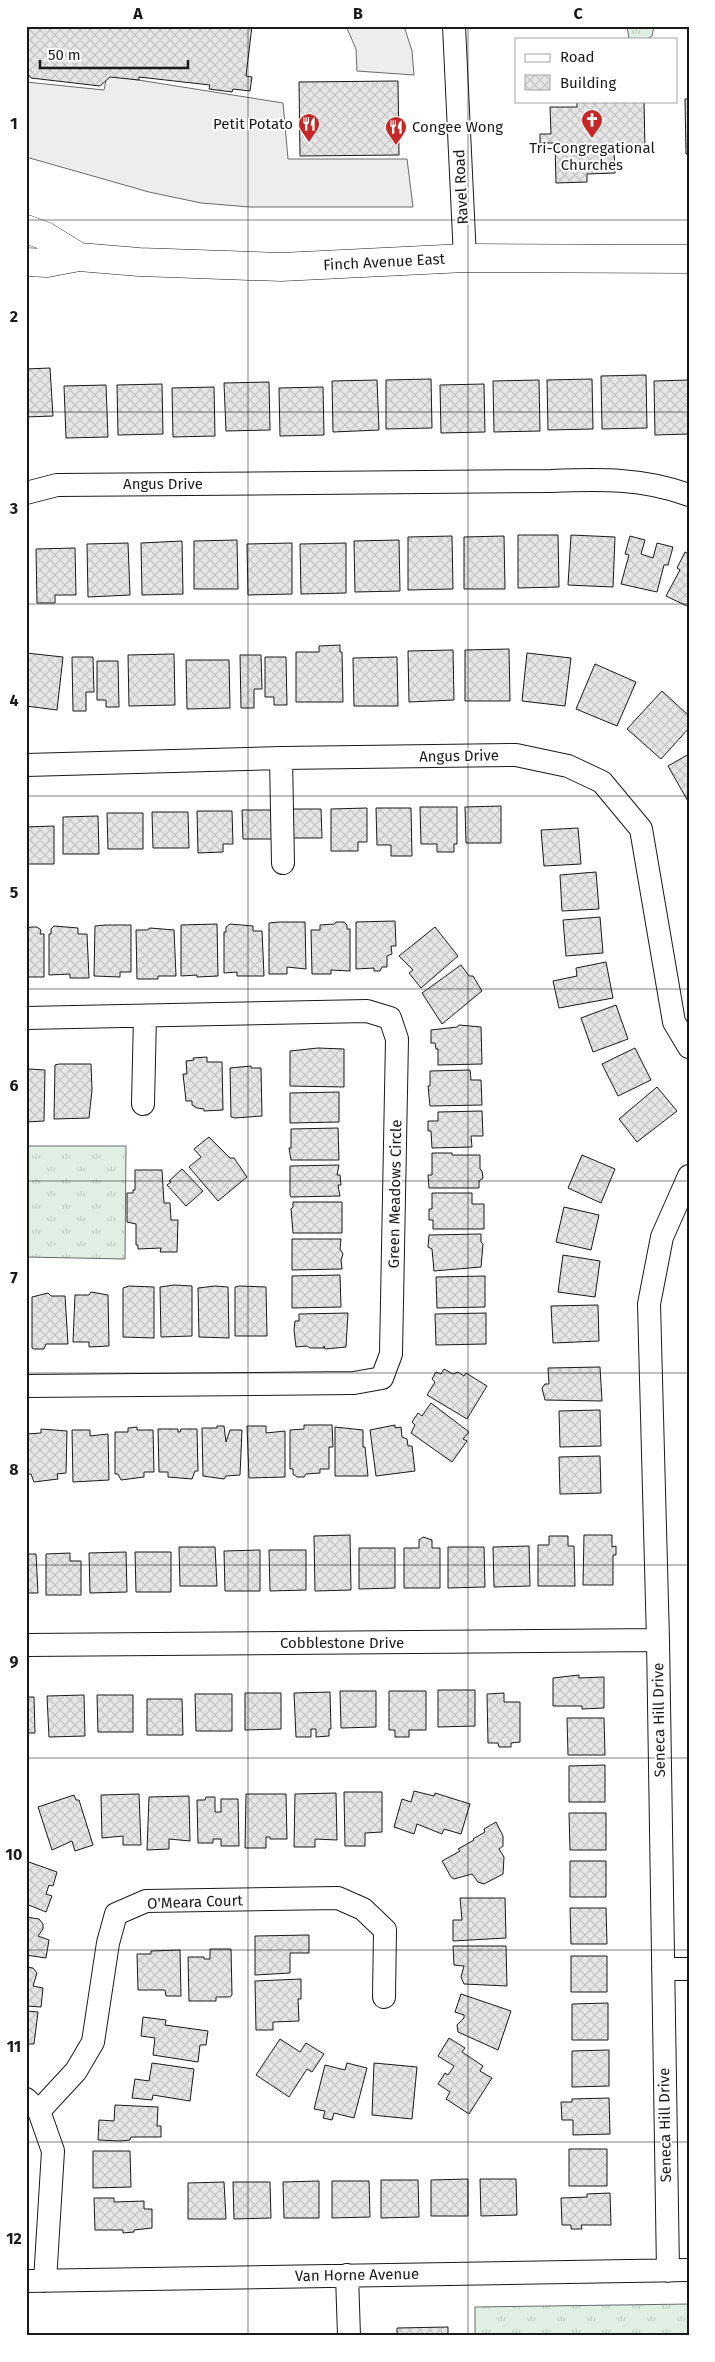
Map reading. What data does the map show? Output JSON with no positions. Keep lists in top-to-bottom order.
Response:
{
  "streets": {
    "main road": ["Finch Avenue East"],
    "street": [
      "Ravel Road",
      "Angus Drive",
      "Green Meadows Circle",
      "Cobblestone Drive",
      "Seneca Hill Drive",
      "O'Meara Court",
      "Van Horne Avenue"
    ]
  },
  "crossings": [
    ["Ravel Road", "Finch Avenue East"],
    ["Cobblestone Drive", "Seneca Hill Drive"],
    ["Seneca Hill Drive", "Van Horne Avenue"]
  ],
  "places": {
    "church": ["Tri-Congregational Churches"],
    "restaurant": ["Petit Potato", "Congee Wong"]
  },
  "legend": ["Road", "Building"],
  "scale_bar": "50 m",
  "grid": {
    "columns": ["A", "B", "C"],
    "rows": [
      "1",
      "2",
      "3",
      "4",
      "5",
      "6",
      "7",
      "8",
      "9",
      "10",
      "11",
      "12"
    ]
  }
}
